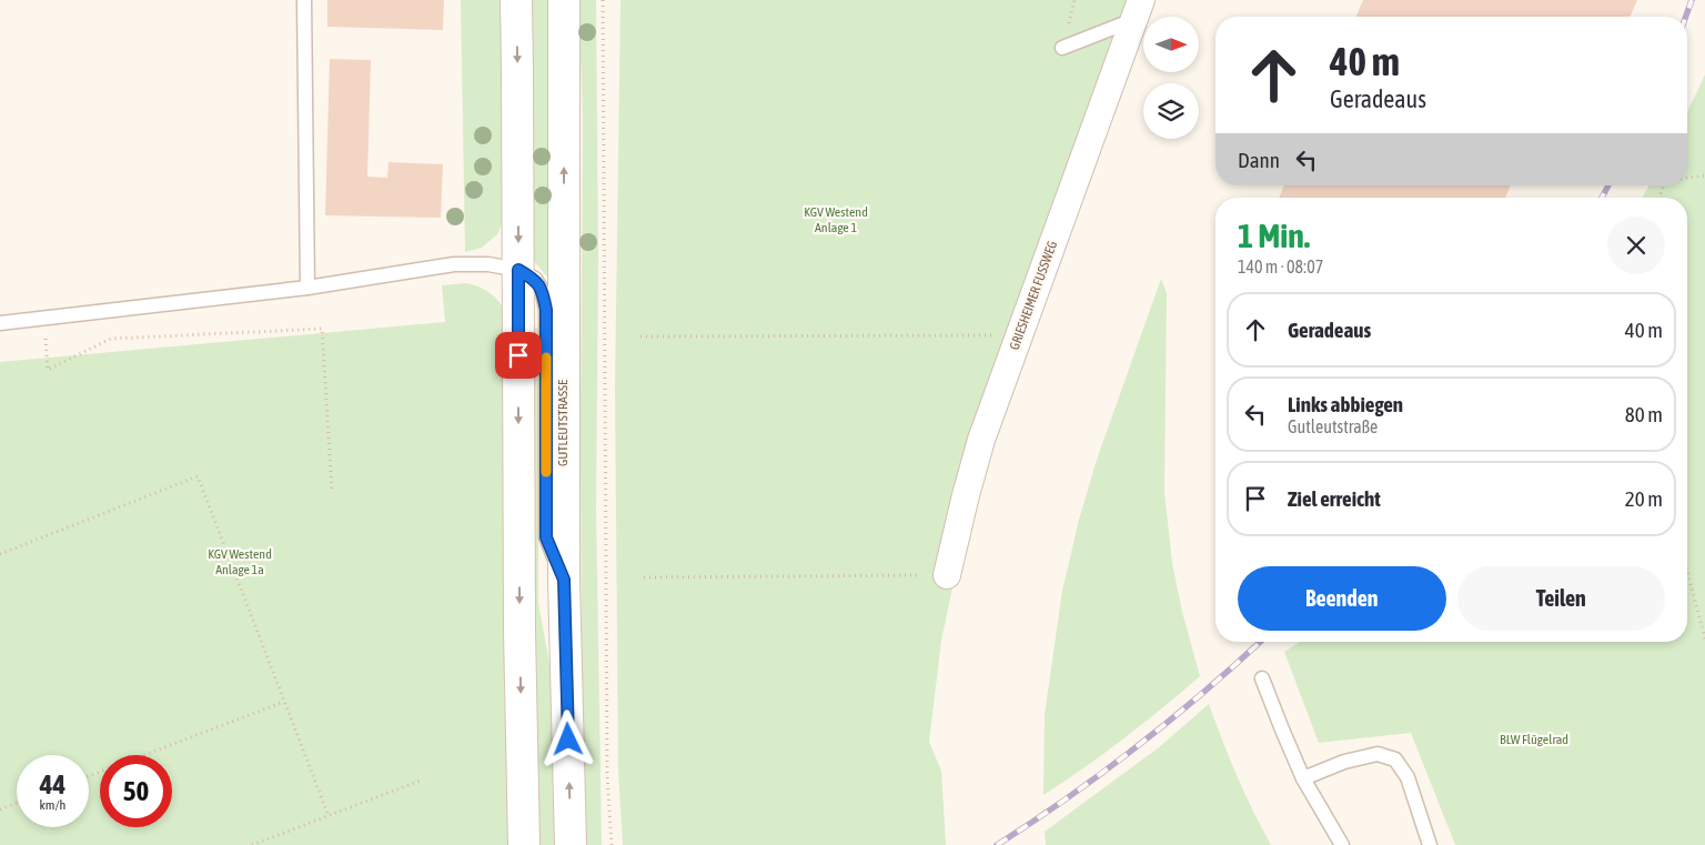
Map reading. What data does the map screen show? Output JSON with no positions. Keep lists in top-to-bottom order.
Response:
{
  "streets": {
    "main road": ["GUTLEUTSTRASSE"],
    "street": ["GRIESHEIMER FUSSWEG"]
  },
  "parks": ["KGV Westend Anlage 1", "KGV Westend Anlage 1a", "BLW Flügelrad"],
  "north": "right",
  "page": {
    "turn": ["40 m", "Geradeaus"],
    "then": "Dann",
    "heading": ["1 Min.", "140 m · 08:07"],
    "list": [
      {
        "name": "Geradeaus",
        "value": "40 m"
      },
      {
        "name": "Links abbiegen",
        "note": "Gutleutstraße",
        "value": "80 m"
      },
      {
        "name": "Ziel erreicht",
        "value": "20 m"
      }
    ],
    "buttons": ["Beenden", "Teilen"],
    "speed": "44 km/h",
    "limit": "50"
  }
}
